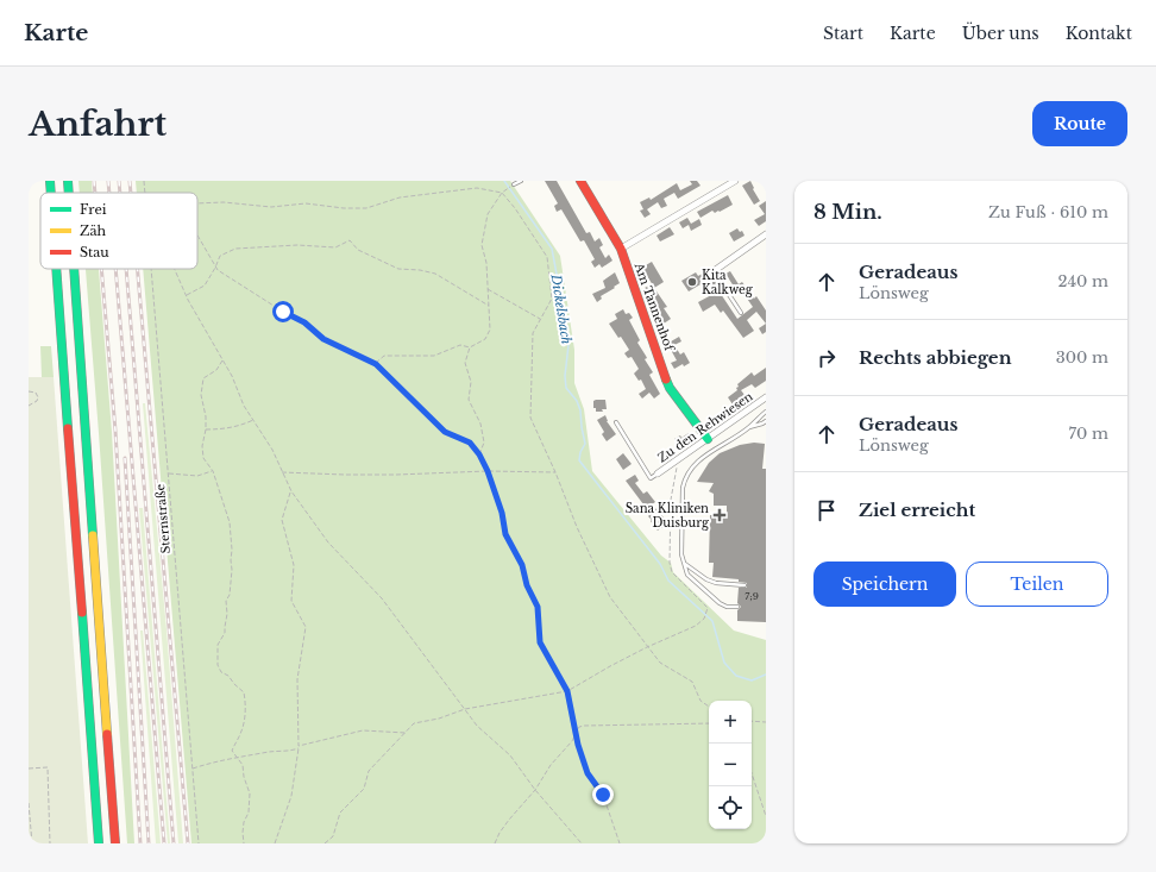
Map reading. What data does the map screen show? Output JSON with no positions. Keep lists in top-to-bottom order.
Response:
{
  "streets": {
    "main road": ["Am Tannenhof"],
    "street": ["Zu den Rehwiesen"],
    "path": ["Sternstraße"]
  },
  "crossings": [
    ["Am Tannenhof", "Zu den Rehwiesen"]
  ],
  "water": ["Dickelsbach"],
  "places": {
    "other": ["Kita Kalkweg"],
    "health": ["Sana Kliniken Duisburg"]
  },
  "house_numbers": ["7;9"],
  "legend": ["Frei", "Zäh", "Stau"],
  "page": {
    "header": "Karte",
    "nav": [
      "Start",
      "Karte",
      "Über uns",
      "Kontakt"
    ],
    "buttons": [
      "Route",
      ["Speichern", "Teilen"]
    ],
    "title": "Anfahrt",
    "heading": ["8 Min.", "Zu Fuß · 610 m"],
    "list": [
      ["Geradeaus", "Lönsweg", "240 m"],
      ["Rechts abbiegen", "300 m"],
      ["Geradeaus", "Lönsweg", "70 m"],
      "Ziel erreicht"
    ],
    "map_buttons": ["+", "−"]
  }
}
